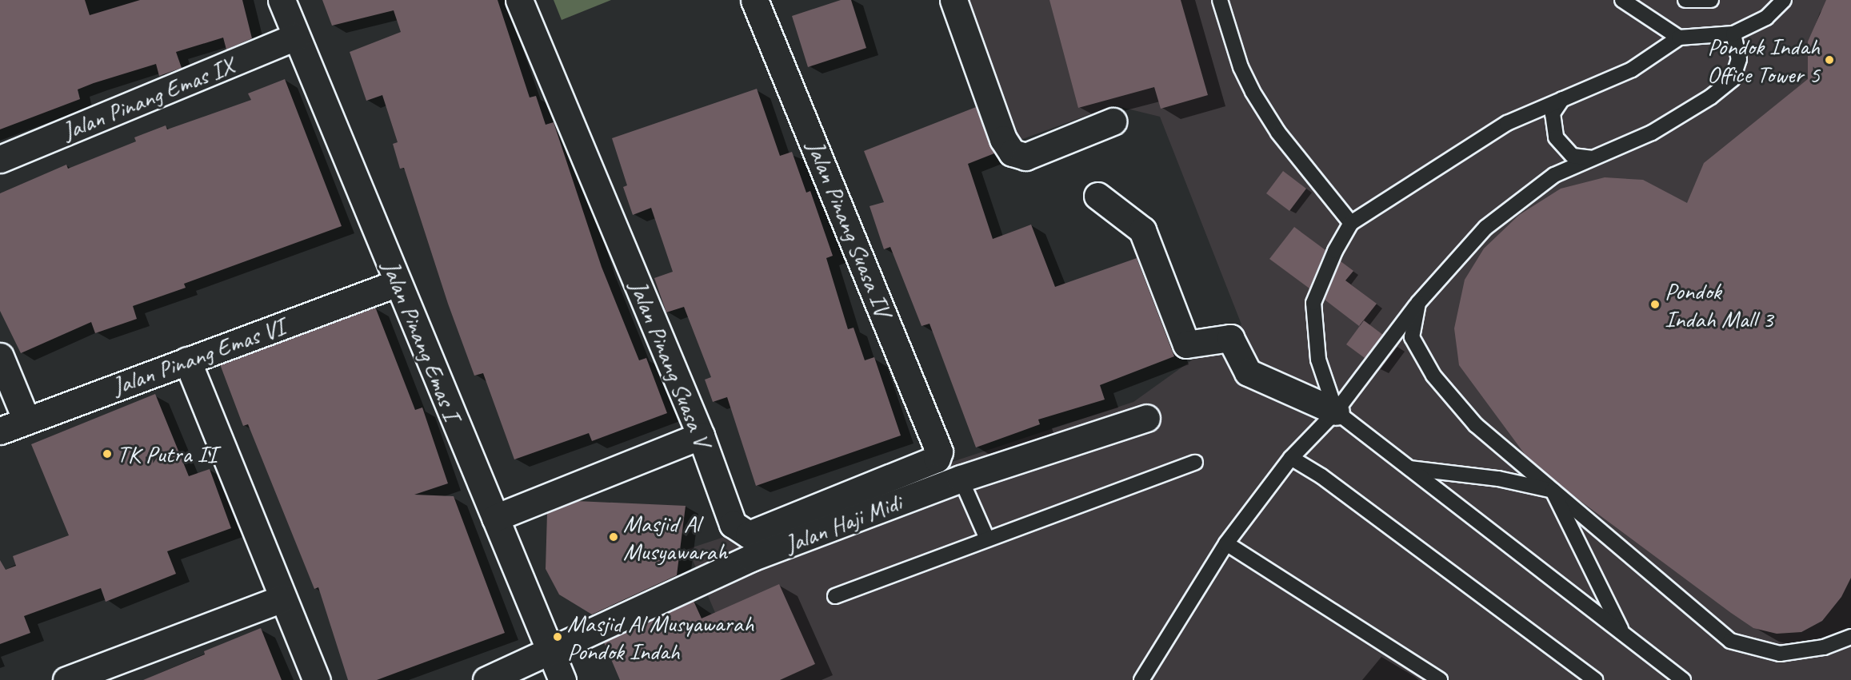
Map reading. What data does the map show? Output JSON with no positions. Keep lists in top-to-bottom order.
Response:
{
  "streets": {
    "street": [
      "Jalan Pinang Emas IX",
      "Jalan Pinang Suasa IV",
      "Jalan Pinang Emas I",
      "Jalan Pinang Emas VI",
      "Jalan Pinang Suasa V",
      "Jalan Haji Midi"
    ]
  },
  "crossings": [
    ["Jalan Pinang Emas IX", "Jalan Pinang Emas I"],
    ["Jalan Pinang Suasa IV", "Jalan Pinang Suasa V"],
    ["Jalan Pinang Emas I", "Jalan Pinang Emas VI"],
    ["Jalan Pinang Emas I", "Jalan Haji Midi"]
  ],
  "places": [
    "Pondok Indah Office Tower 5",
    "Pondok Indah Mall 3",
    "TK Putra II",
    "Masjid Al Musyawarah",
    "Masjid Al Musyawarah Pondok Indah"
  ]
}
